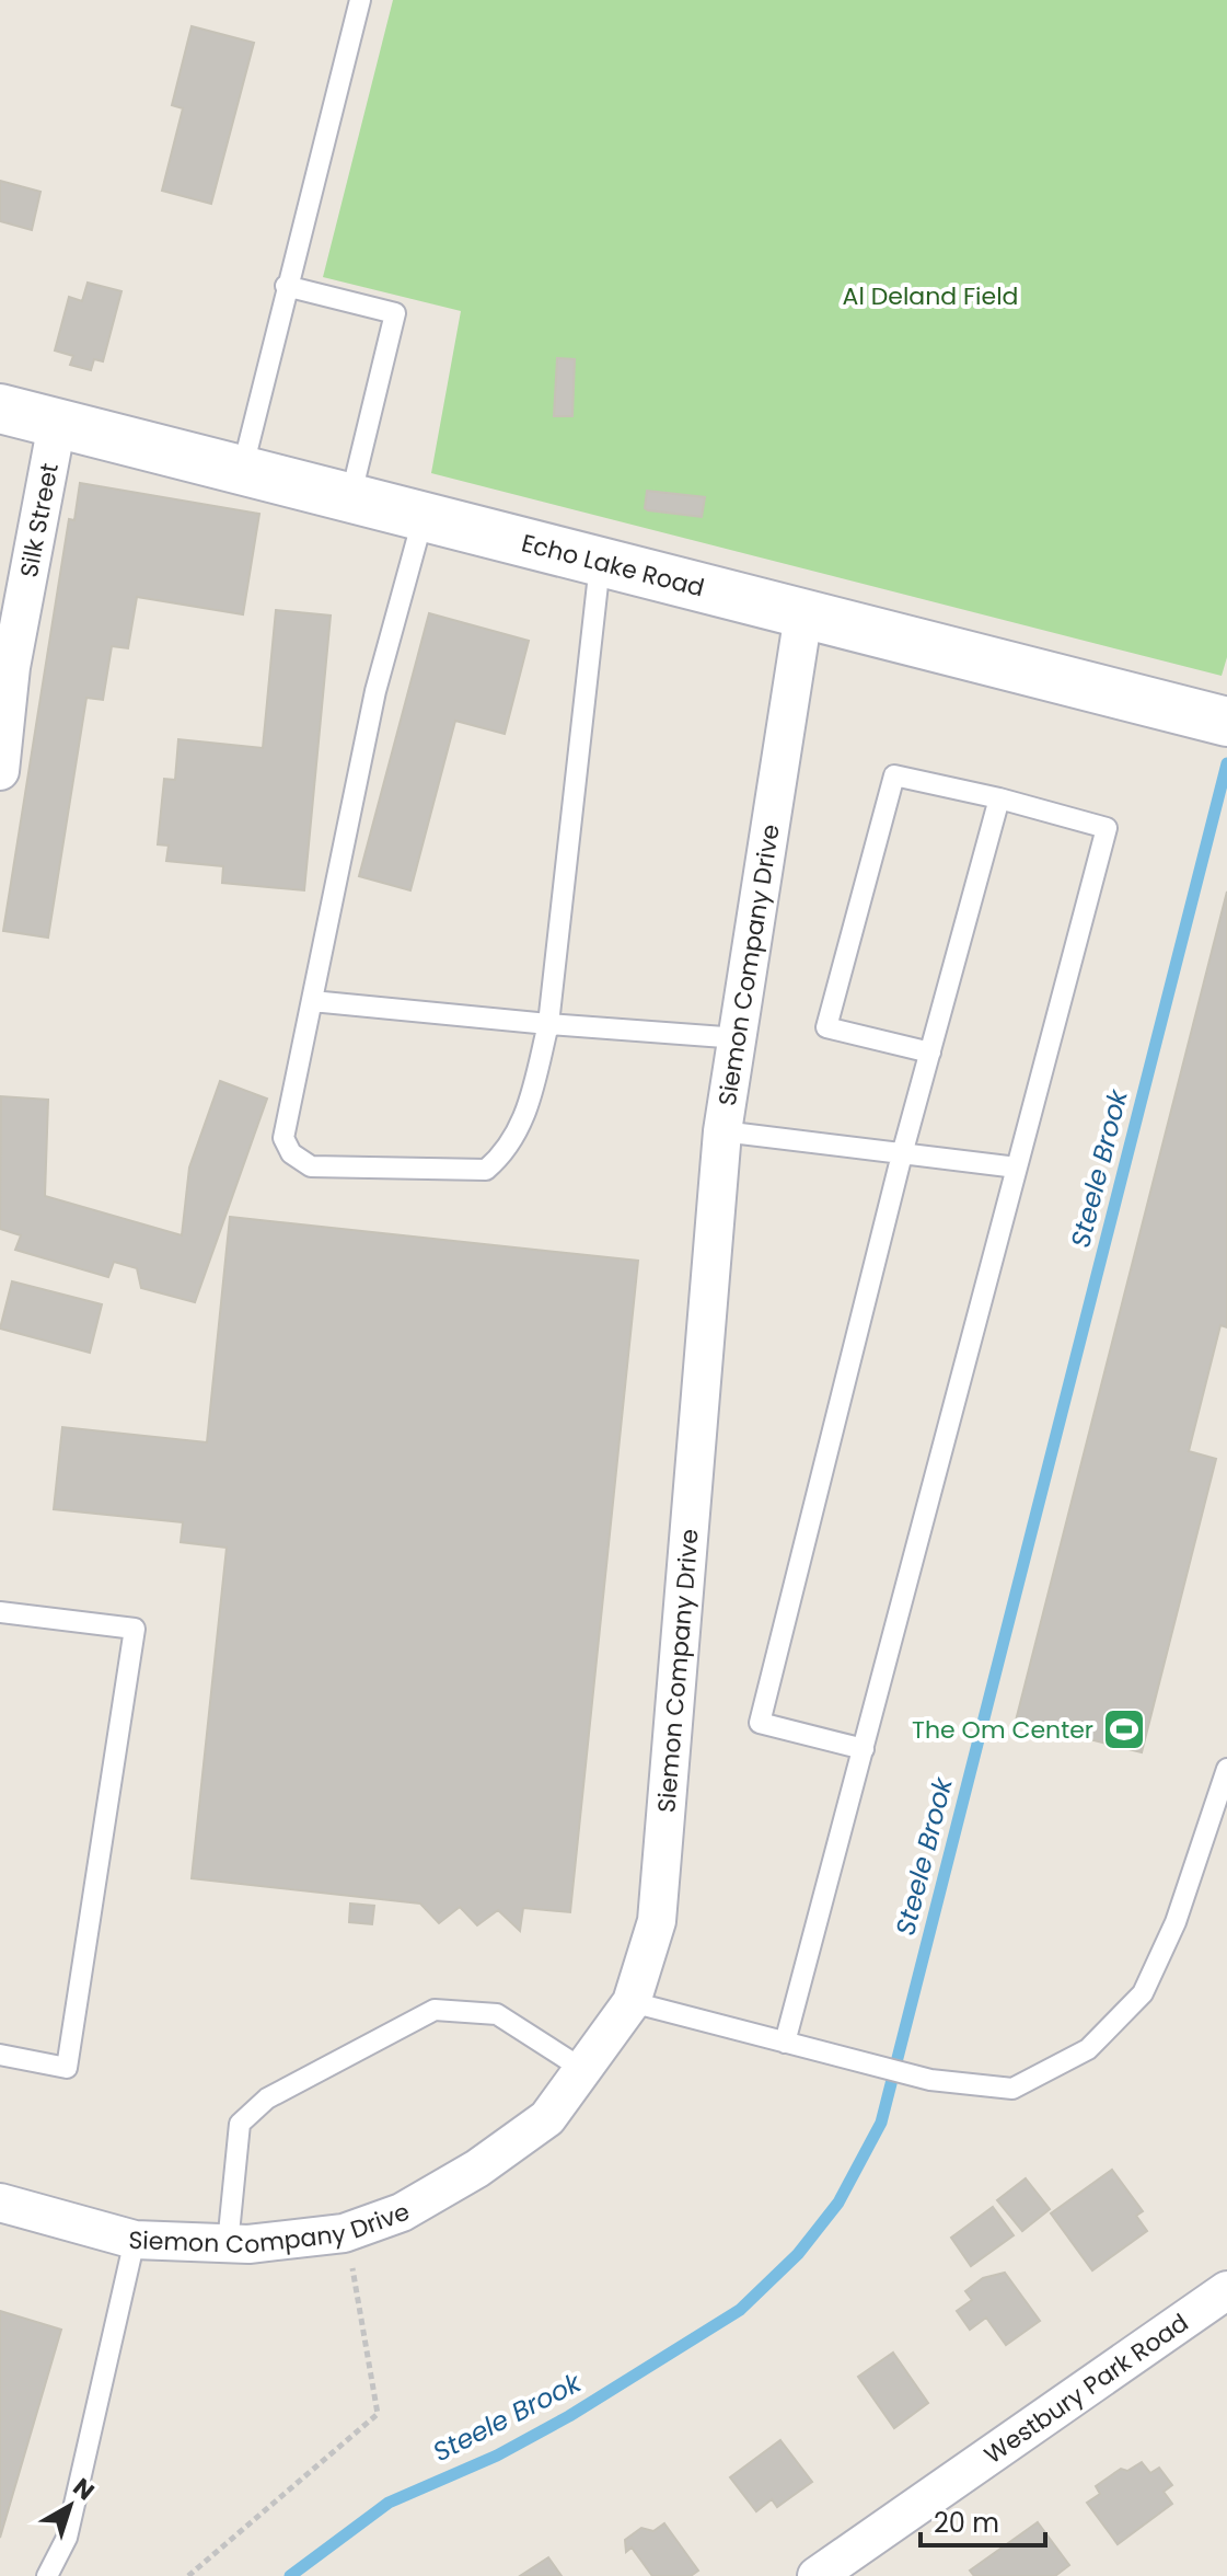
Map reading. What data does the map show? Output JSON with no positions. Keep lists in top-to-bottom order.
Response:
{
  "streets": {
    "main road": ["Echo Lake Road"],
    "street": ["Silk Street", "Siemon Company Drive", "Westbury Park Road"]
  },
  "crossings": [
    ["Silk Street", "Echo Lake Road"],
    ["Echo Lake Road", "Siemon Company Drive"]
  ],
  "water": ["Steele Brook"],
  "parks": ["Al Deland Field"],
  "places": {
    "sports": ["The Om Center"]
  },
  "scale_bar": "20 m",
  "north": "top right"
}
